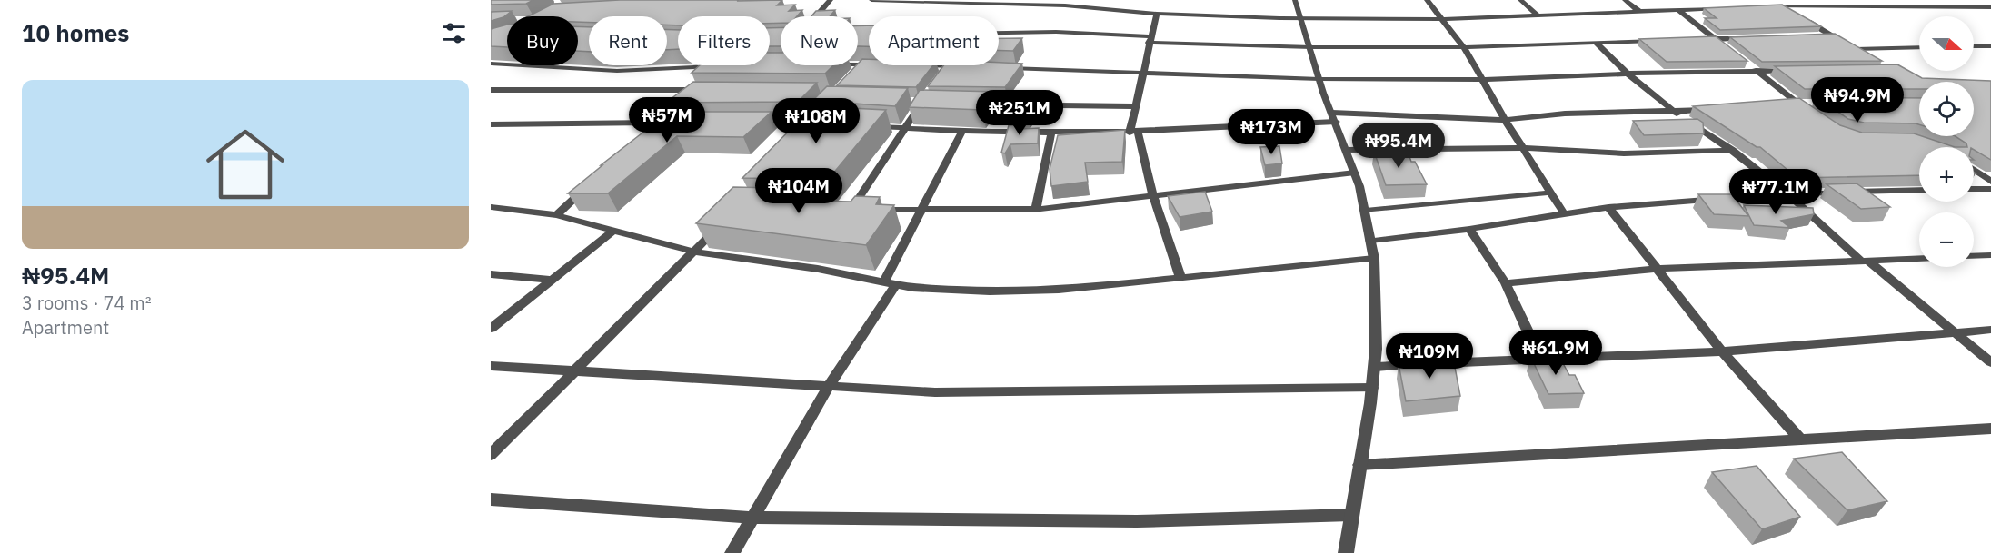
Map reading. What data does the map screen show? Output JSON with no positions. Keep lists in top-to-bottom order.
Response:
{
  "north": "right",
  "page": {
    "heading": "10 homes",
    "map_buttons": ["+", "−"],
    "chip": [
      "Buy",
      "Rent",
      "Filters",
      "New",
      "Apartment"
    ],
    "list": [
      {
        "name": "₦95.4M",
        "note": "3 rooms · 74 m² · Apartment"
      }
    ],
    "price": [
      "₦94.9M",
      "₦251M",
      "₦57M",
      "₦108M",
      "₦173M",
      "₦95.4M",
      "₦104M",
      "₦77.1M",
      "₦61.9M",
      "₦109M"
    ]
  }
}
